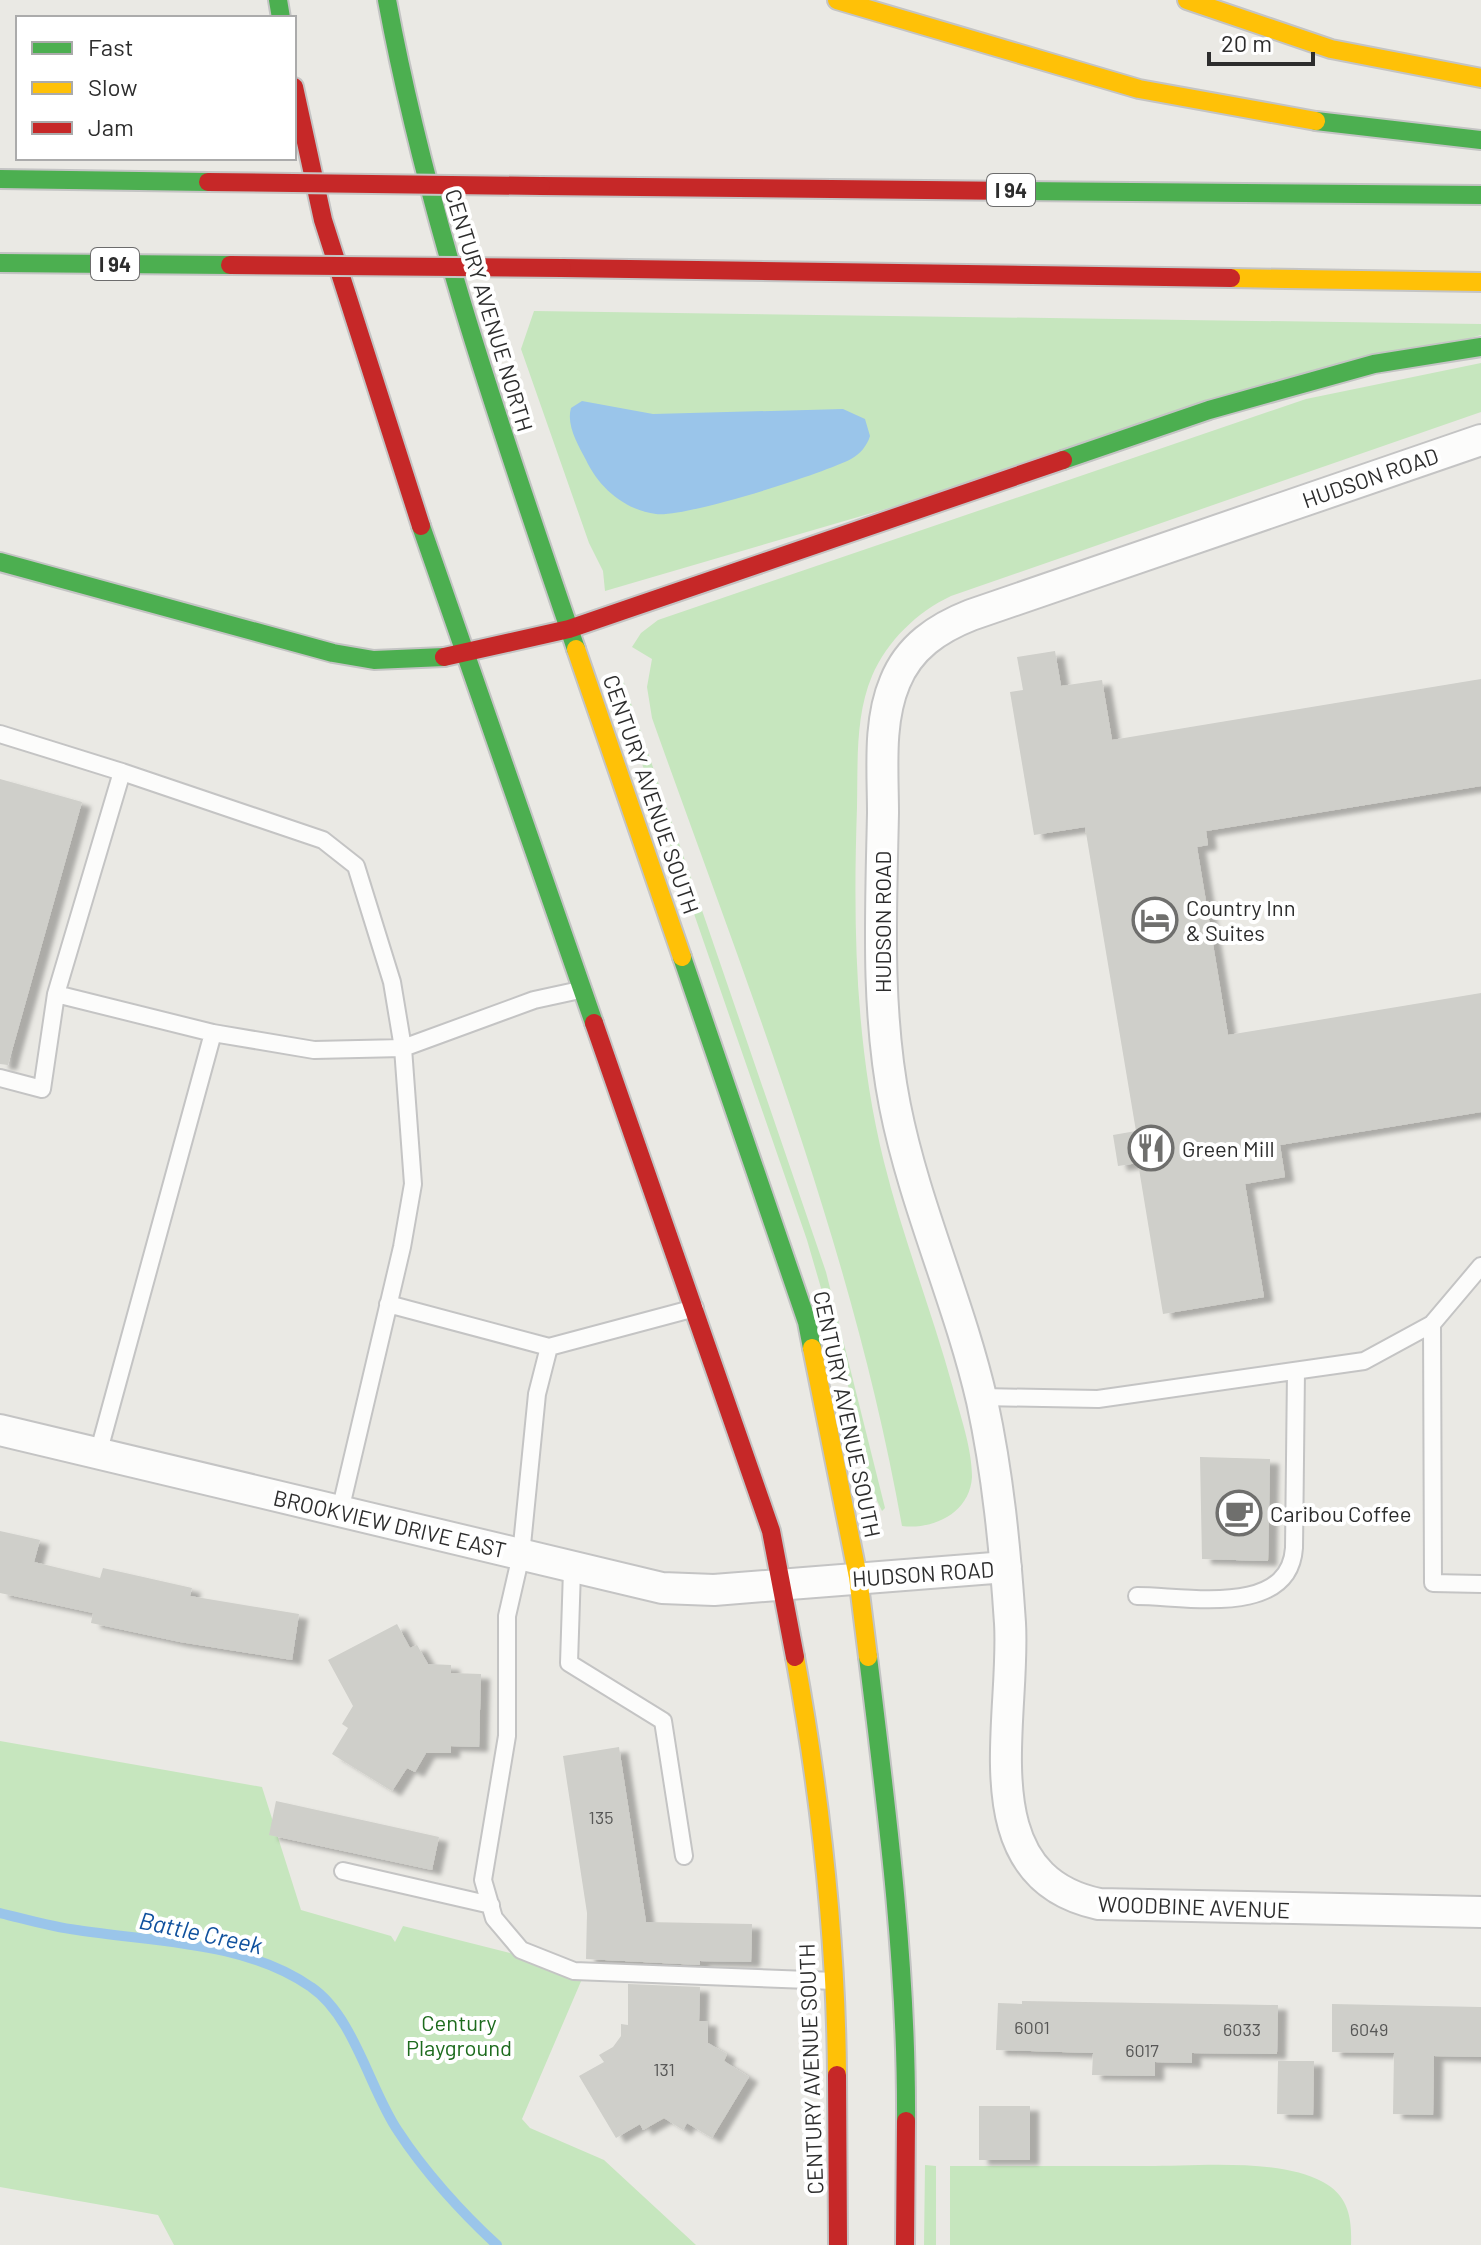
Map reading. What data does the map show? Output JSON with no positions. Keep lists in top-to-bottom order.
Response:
{
  "streets": {
    "main road": ["I 94", "CENTURY AVENUE NORTH", "CENTURY AVENUE SOUTH"],
    "street": ["HUDSON ROAD", "BROOKVIEW DRIVE EAST", "WOODBINE AVENUE"]
  },
  "crossings": [
    ["CENTURY AVENUE NORTH", "CENTURY AVENUE SOUTH"],
    ["HUDSON ROAD", "CENTURY AVENUE SOUTH"],
    ["HUDSON ROAD", "BROOKVIEW DRIVE EAST"],
    ["HUDSON ROAD", "WOODBINE AVENUE"],
    ["CENTURY AVENUE SOUTH", "BROOKVIEW DRIVE EAST"]
  ],
  "water": ["Battle Creek"],
  "parks": ["Century Playground"],
  "places": {
    "hotel": ["Country Inn & Suites"],
    "restaurant": ["Green Mill"],
    "cafe": ["Caribou Coffee"]
  },
  "house_numbers": [
    "135",
    "6001",
    "6033",
    "6049",
    "6017",
    "131"
  ],
  "legend": ["Fast", "Slow", "Jam"],
  "scale_bar": "20 m"
}
